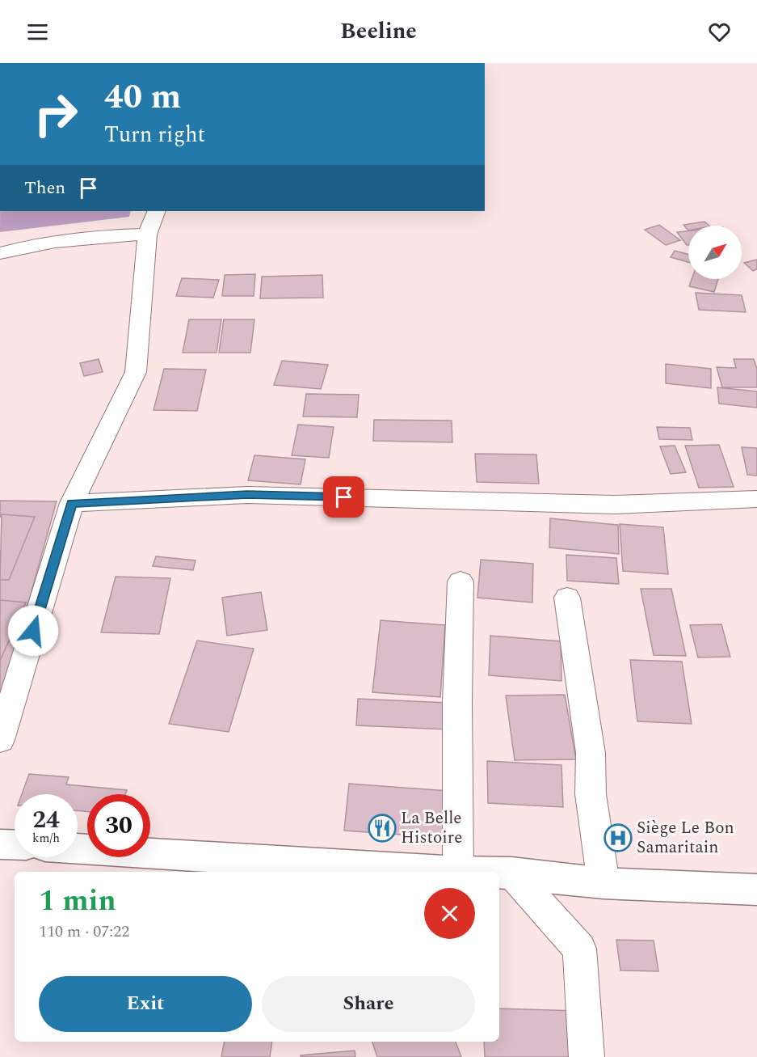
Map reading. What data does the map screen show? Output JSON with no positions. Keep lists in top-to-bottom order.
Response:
{
  "places": {
    "restaurant": ["La Belle Histoire"],
    "hospital": ["Siège Le Bon Samaritain"]
  },
  "north": "top right",
  "page": {
    "header": "Beeline",
    "turn": ["40 m", "Turn right"],
    "then": "Then",
    "speed": "24 km/h",
    "limit": "30",
    "heading": ["1 min", "110 m · 07:22"],
    "buttons": ["Exit", "Share"]
  }
}
